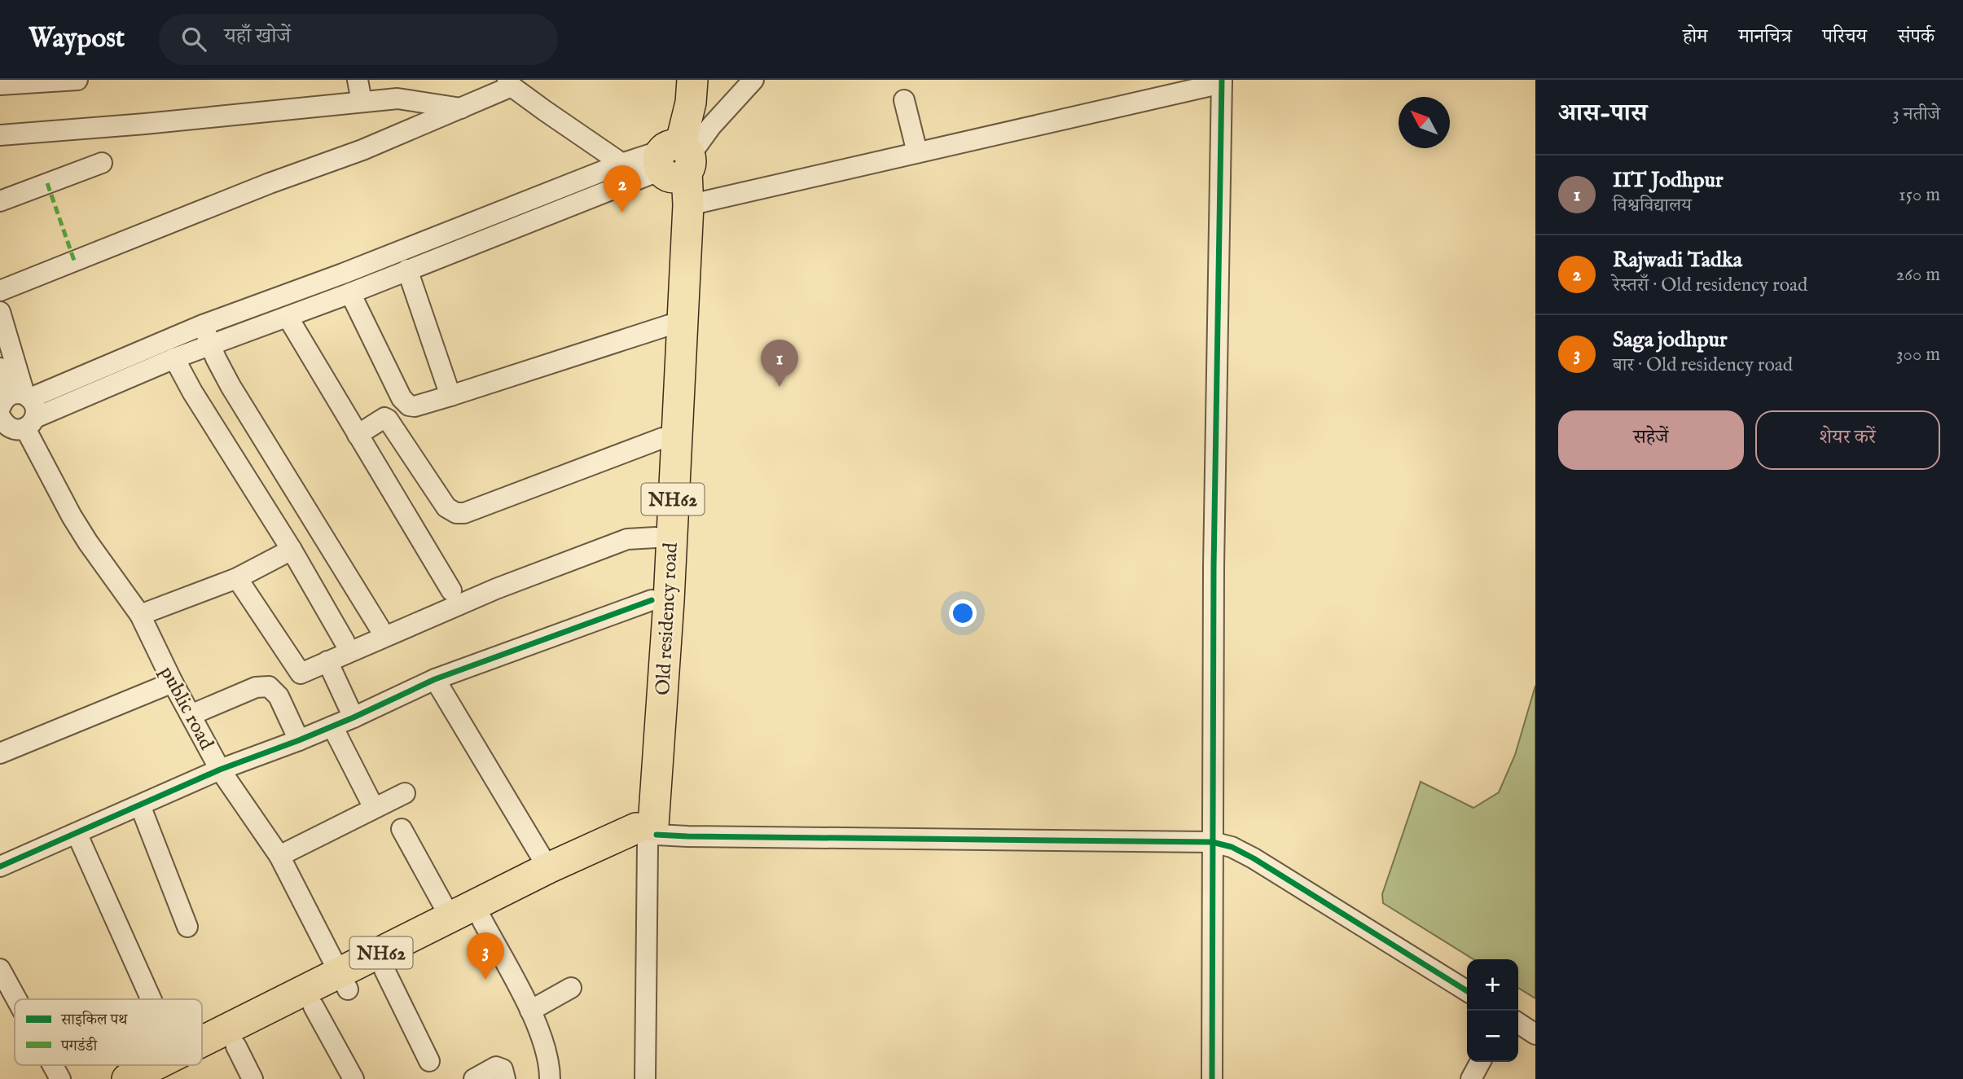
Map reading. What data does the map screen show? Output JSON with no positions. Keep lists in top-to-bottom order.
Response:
{
  "streets": {
    "highway": ["NH62", "Old residency road"],
    "street": ["public road"]
  },
  "crossings": [
    ["NH62", "Old residency road"],
    ["NH62", "public road"]
  ],
  "legend": ["साइकिल पथ", "पगडंडी"],
  "north": "top left",
  "page": {
    "header": "Waypost",
    "search": "यहाँ खोजें",
    "nav": [
      "होम",
      "मानचित्र",
      "परिचय",
      "संपर्क"
    ],
    "heading": ["आस-पास", "3 नतीजे"],
    "list": [
      {
        "mark": "1",
        "name": "IIT Jodhpur",
        "note": "विश्वविद्यालय",
        "value": "150 m"
      },
      {
        "mark": "2",
        "name": "Rajwadi Tadka",
        "note": "रेस्तराँ · Old residency road",
        "value": "260 m"
      },
      {
        "mark": "3",
        "name": "Saga jodhpur",
        "note": "बार · Old residency road",
        "value": "300 m"
      }
    ],
    "pins": ["2", "1", "3"],
    "buttons": ["सहेजें", "शेयर करें"],
    "map_buttons": ["+", "−"]
  }
}
